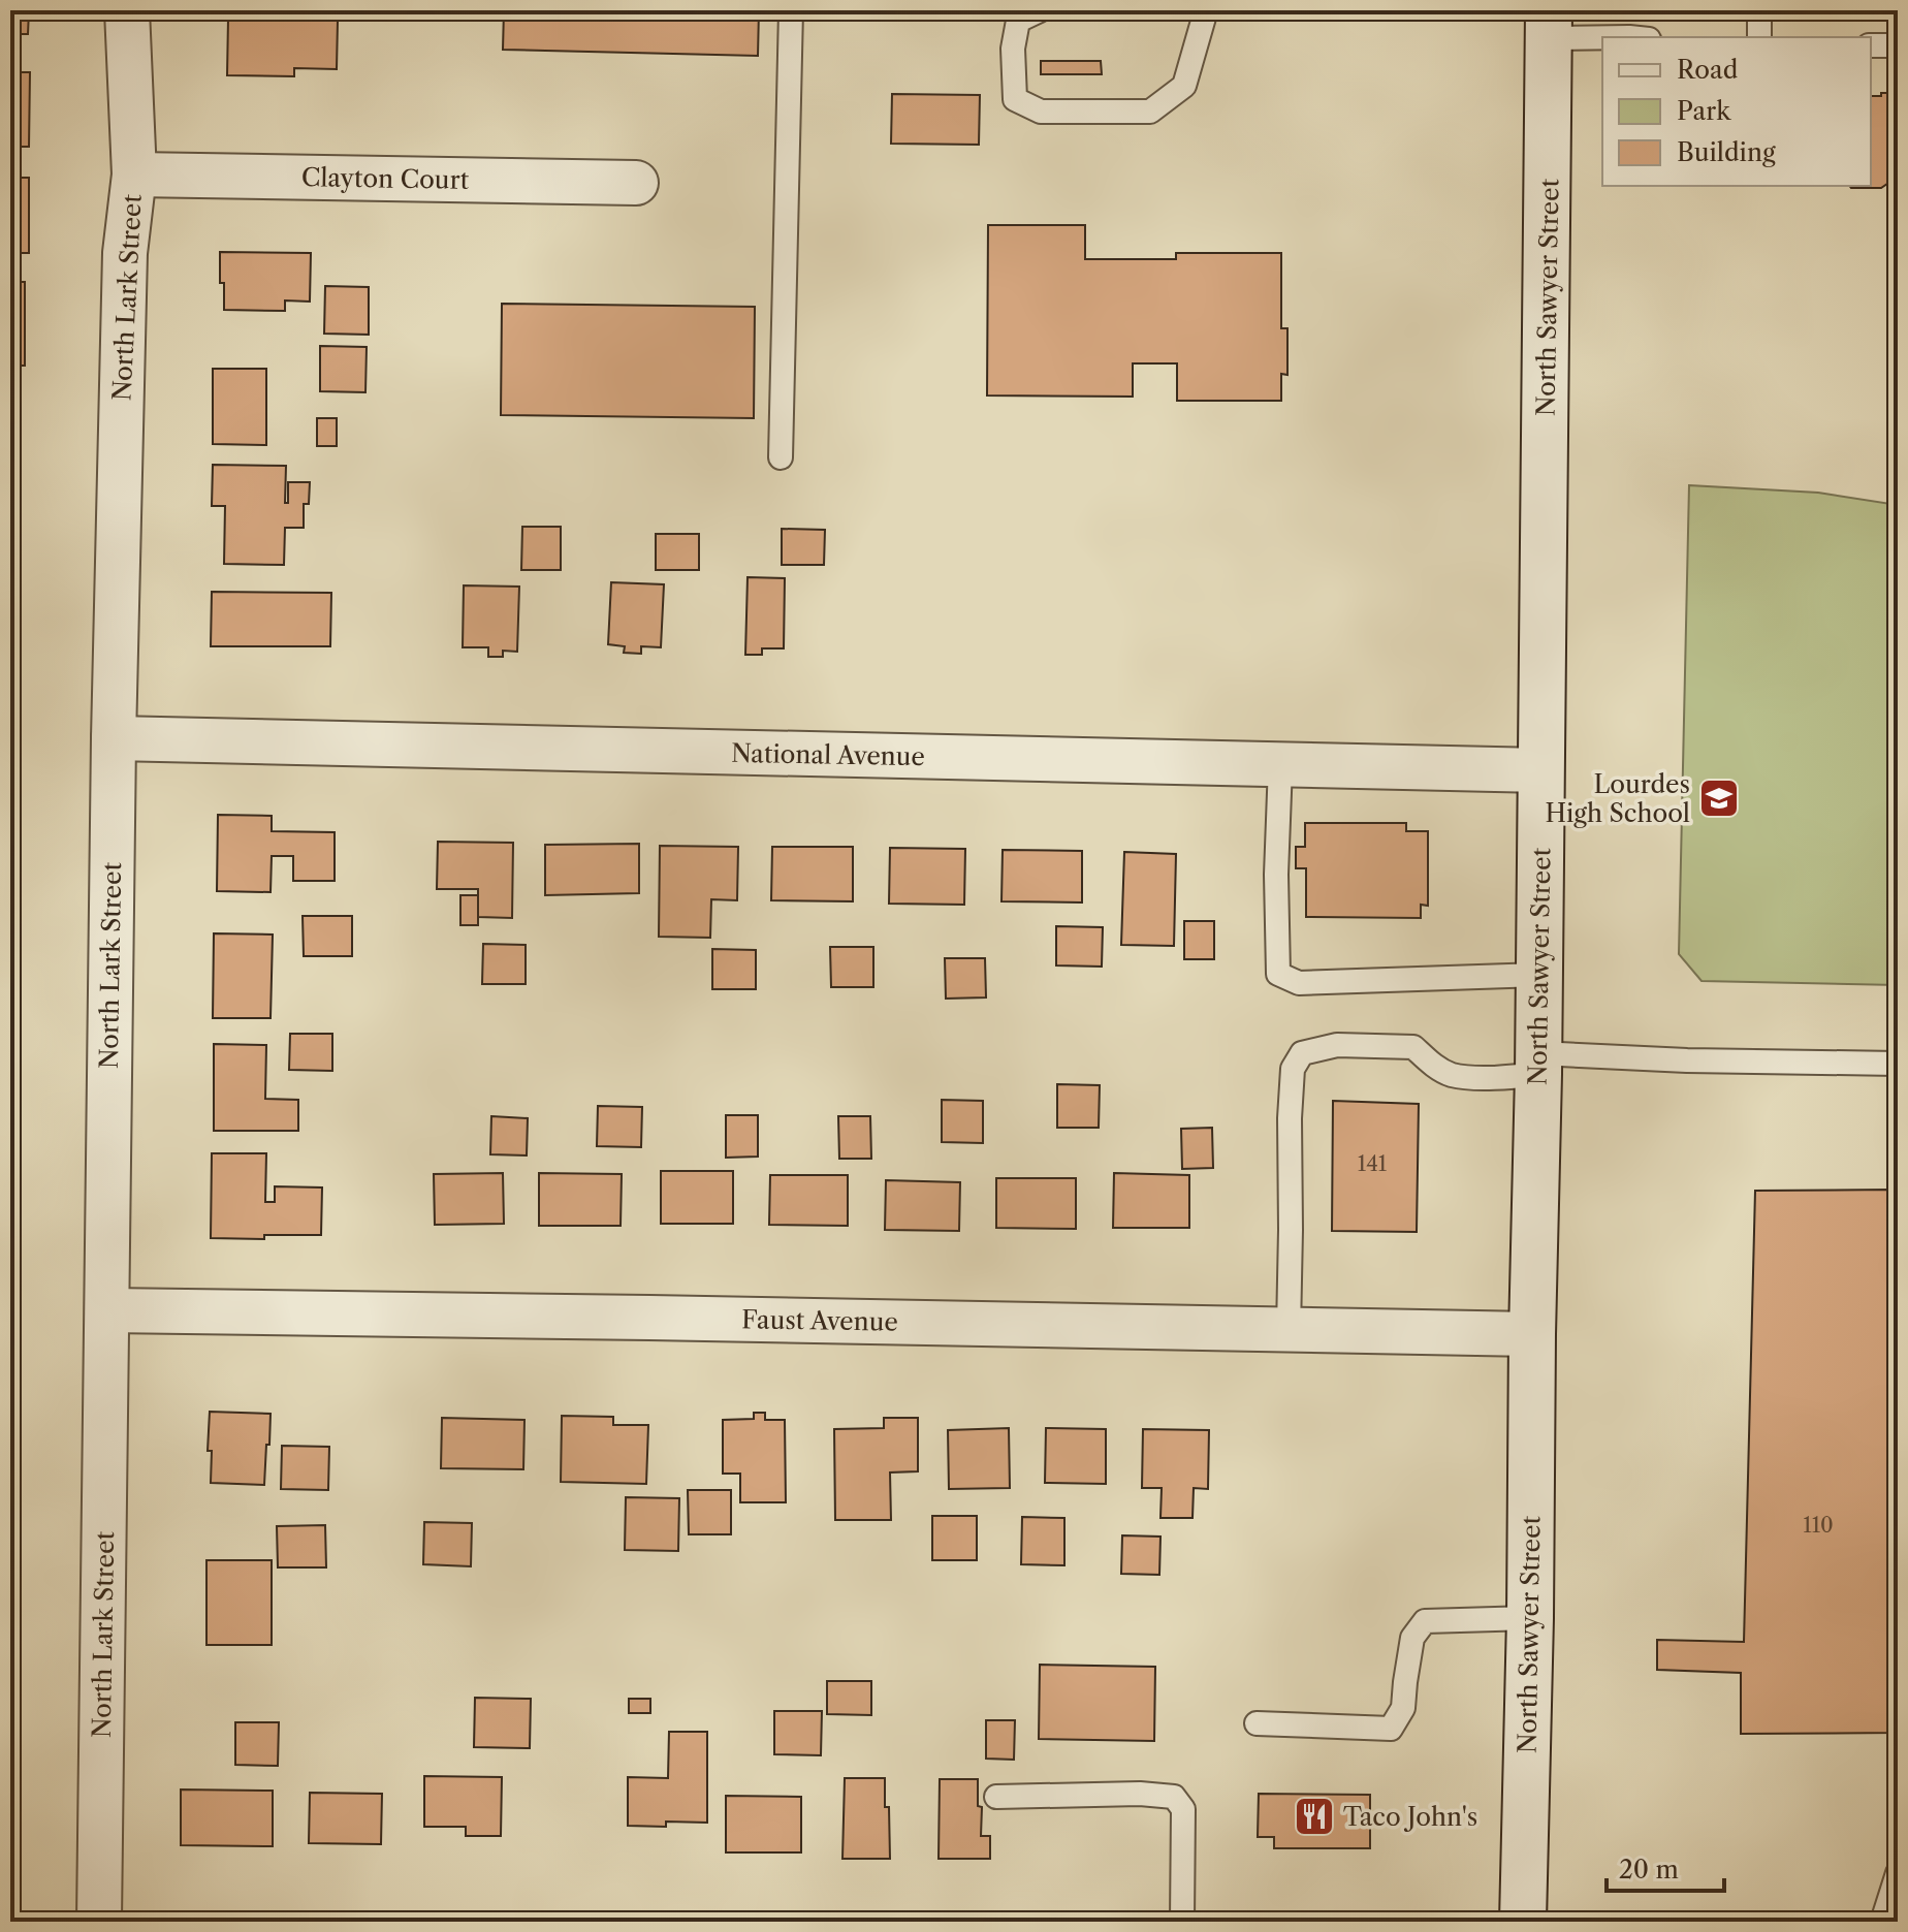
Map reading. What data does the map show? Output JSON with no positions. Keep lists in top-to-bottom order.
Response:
{
  "streets": {
    "street": [
      "Clayton Court",
      "North Lark Street",
      "North Sawyer Street",
      "National Avenue",
      "Faust Avenue"
    ]
  },
  "crossings": [
    ["Clayton Court", "North Lark Street"],
    ["North Lark Street", "National Avenue"],
    ["North Lark Street", "Faust Avenue"],
    ["North Sawyer Street", "National Avenue"],
    ["North Sawyer Street", "Faust Avenue"]
  ],
  "places": {
    "school or university": ["Lourdes High School"],
    "restaurant": ["Taco John's"]
  },
  "house_numbers": ["141", "110"],
  "legend": ["Road", "Park", "Building"],
  "scale_bar": "20 m"
}
